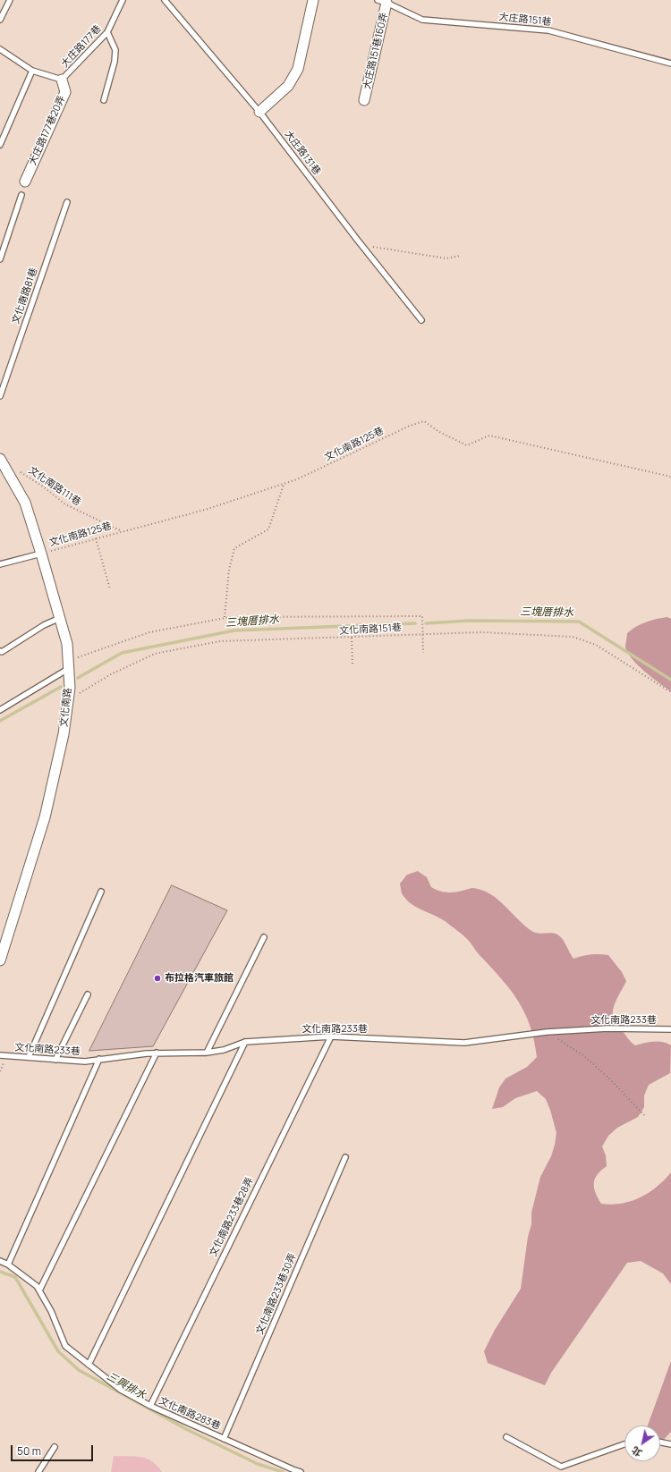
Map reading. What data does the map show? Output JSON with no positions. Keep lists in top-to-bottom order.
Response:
{
  "streets": {
    "street": ["大庄路151巷160弄", "大庄路177巷20弄", "文化南路"],
    "lane": [
      "大庄路151巷",
      "大庄路177巷",
      "大庄路131巷",
      "文化南路81巷",
      "文化南路233巷",
      "文化南路233巷28弄",
      "文化南路233巷30弄",
      "文化南路283巷"
    ],
    "path": ["文化南路125巷", "文化南路111巷", "文化南路151巷"]
  },
  "crossings": [
    ["大庄路151巷", "大庄路151巷160弄"],
    ["大庄路177巷", "大庄路177巷20弄"],
    ["文化南路125巷", "文化南路111巷"],
    ["文化南路125巷", "文化南路"],
    ["文化南路151巷", "文化南路"],
    ["文化南路233巷", "文化南路233巷28弄"],
    ["文化南路233巷28弄", "文化南路283巷"],
    ["文化南路233巷30弄", "文化南路283巷"]
  ],
  "water": ["三塊厝排水", "三興排水"],
  "places": ["布拉格汽車旅館"],
  "scale_bar": "50 m",
  "north": "bottom left"
}
